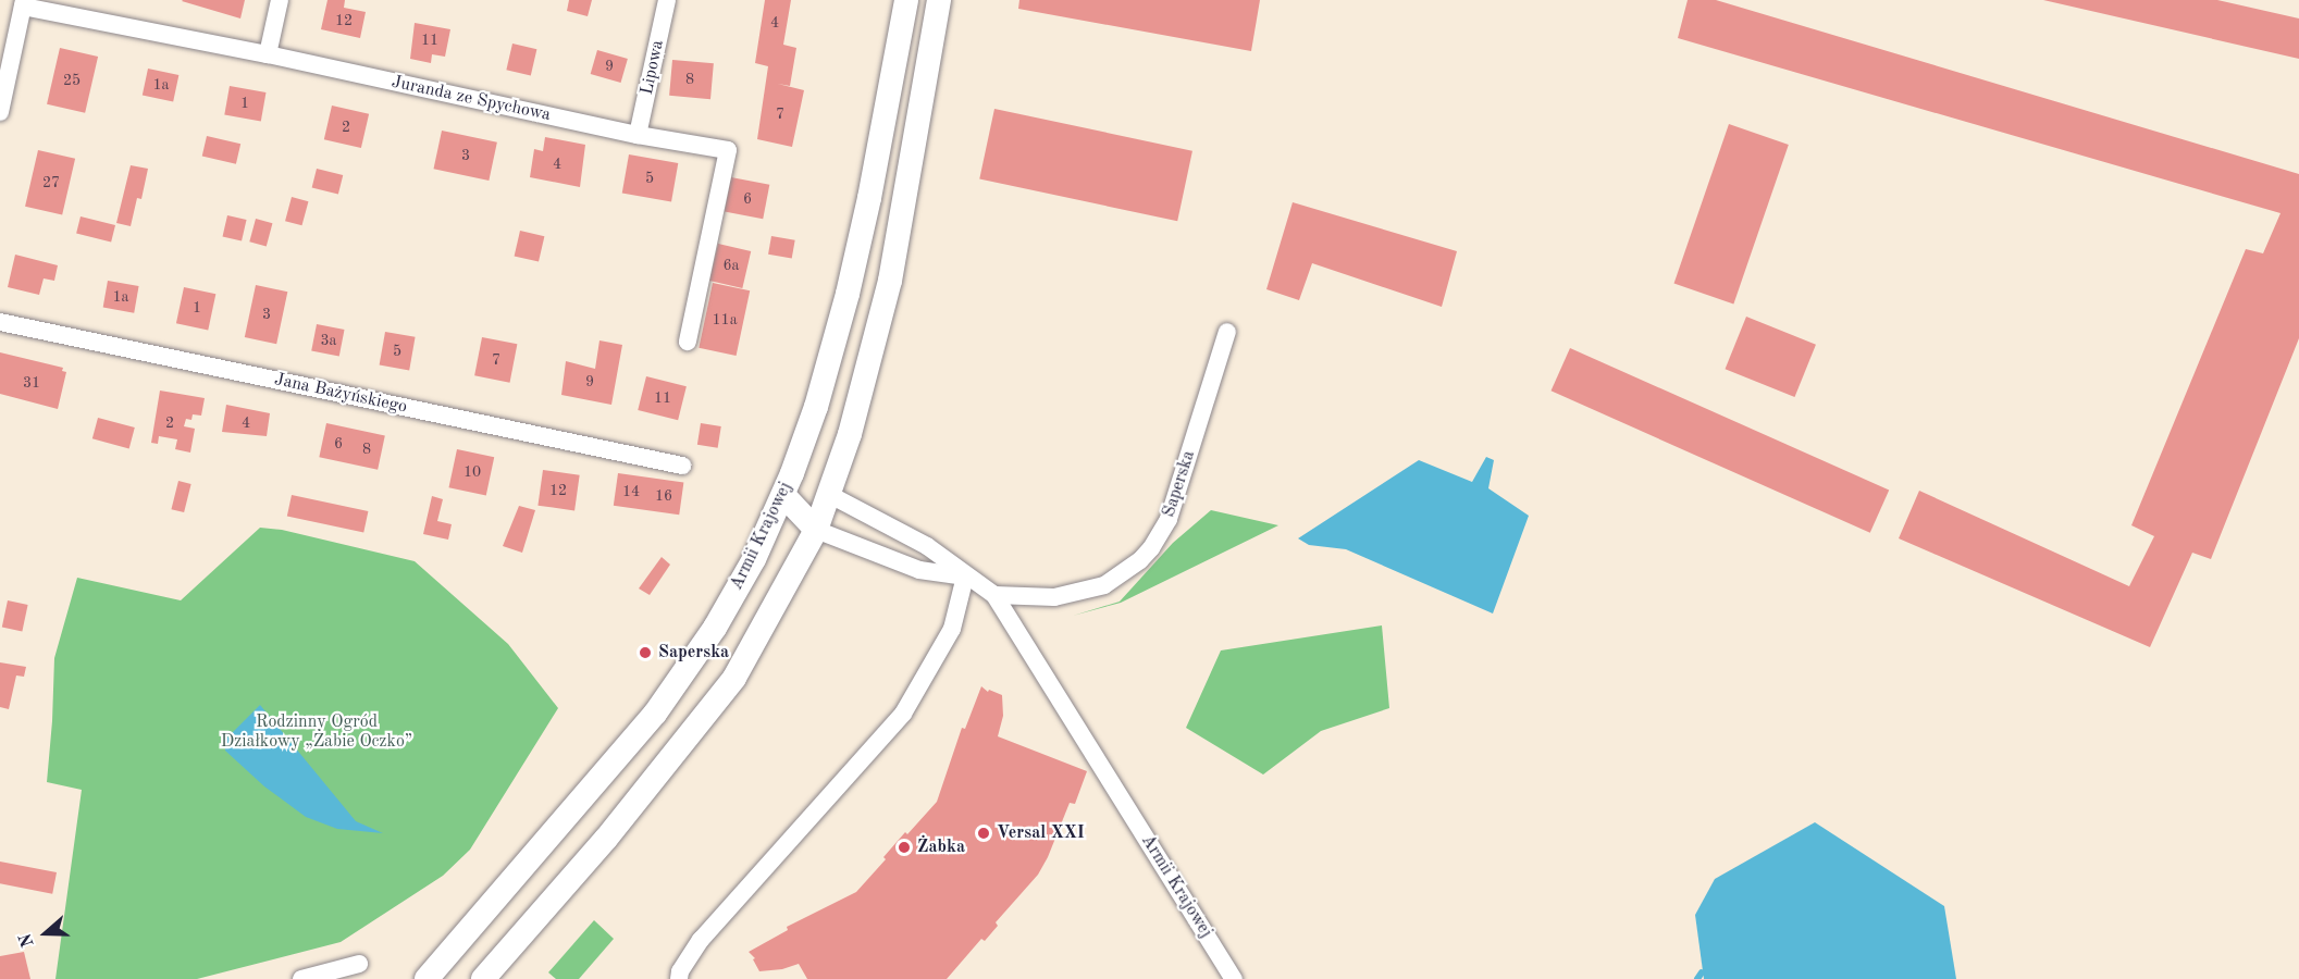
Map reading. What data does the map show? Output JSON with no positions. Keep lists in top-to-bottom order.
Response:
{
  "streets": {
    "main road": ["Armii Krajowej"],
    "street": [
      "Lipowa",
      "Juranda ze Spychowa",
      "Jana Bażyńskiego",
      "Saperska"
    ]
  },
  "crossings": [
    ["Lipowa", "Juranda ze Spychowa"],
    ["Saperska", "Armii Krajowej"]
  ],
  "parks": ["Rodzinny Ogród Działkowy „Żabie Oczko”"],
  "places": ["Saperska", "Versal XXI", "Żabka"],
  "house_numbers": [
    "12",
    "4",
    "11",
    "9",
    "8",
    "25",
    "1a",
    "1",
    "7",
    "2",
    "3",
    "4",
    "5",
    "27",
    "6",
    "6a",
    "1a",
    "1",
    "3",
    "11a",
    "3a",
    "5",
    "7",
    "9",
    "31",
    "11",
    "2",
    "4",
    "6",
    "8",
    "10",
    "12",
    "14",
    "16"
  ],
  "north": "left"
}
